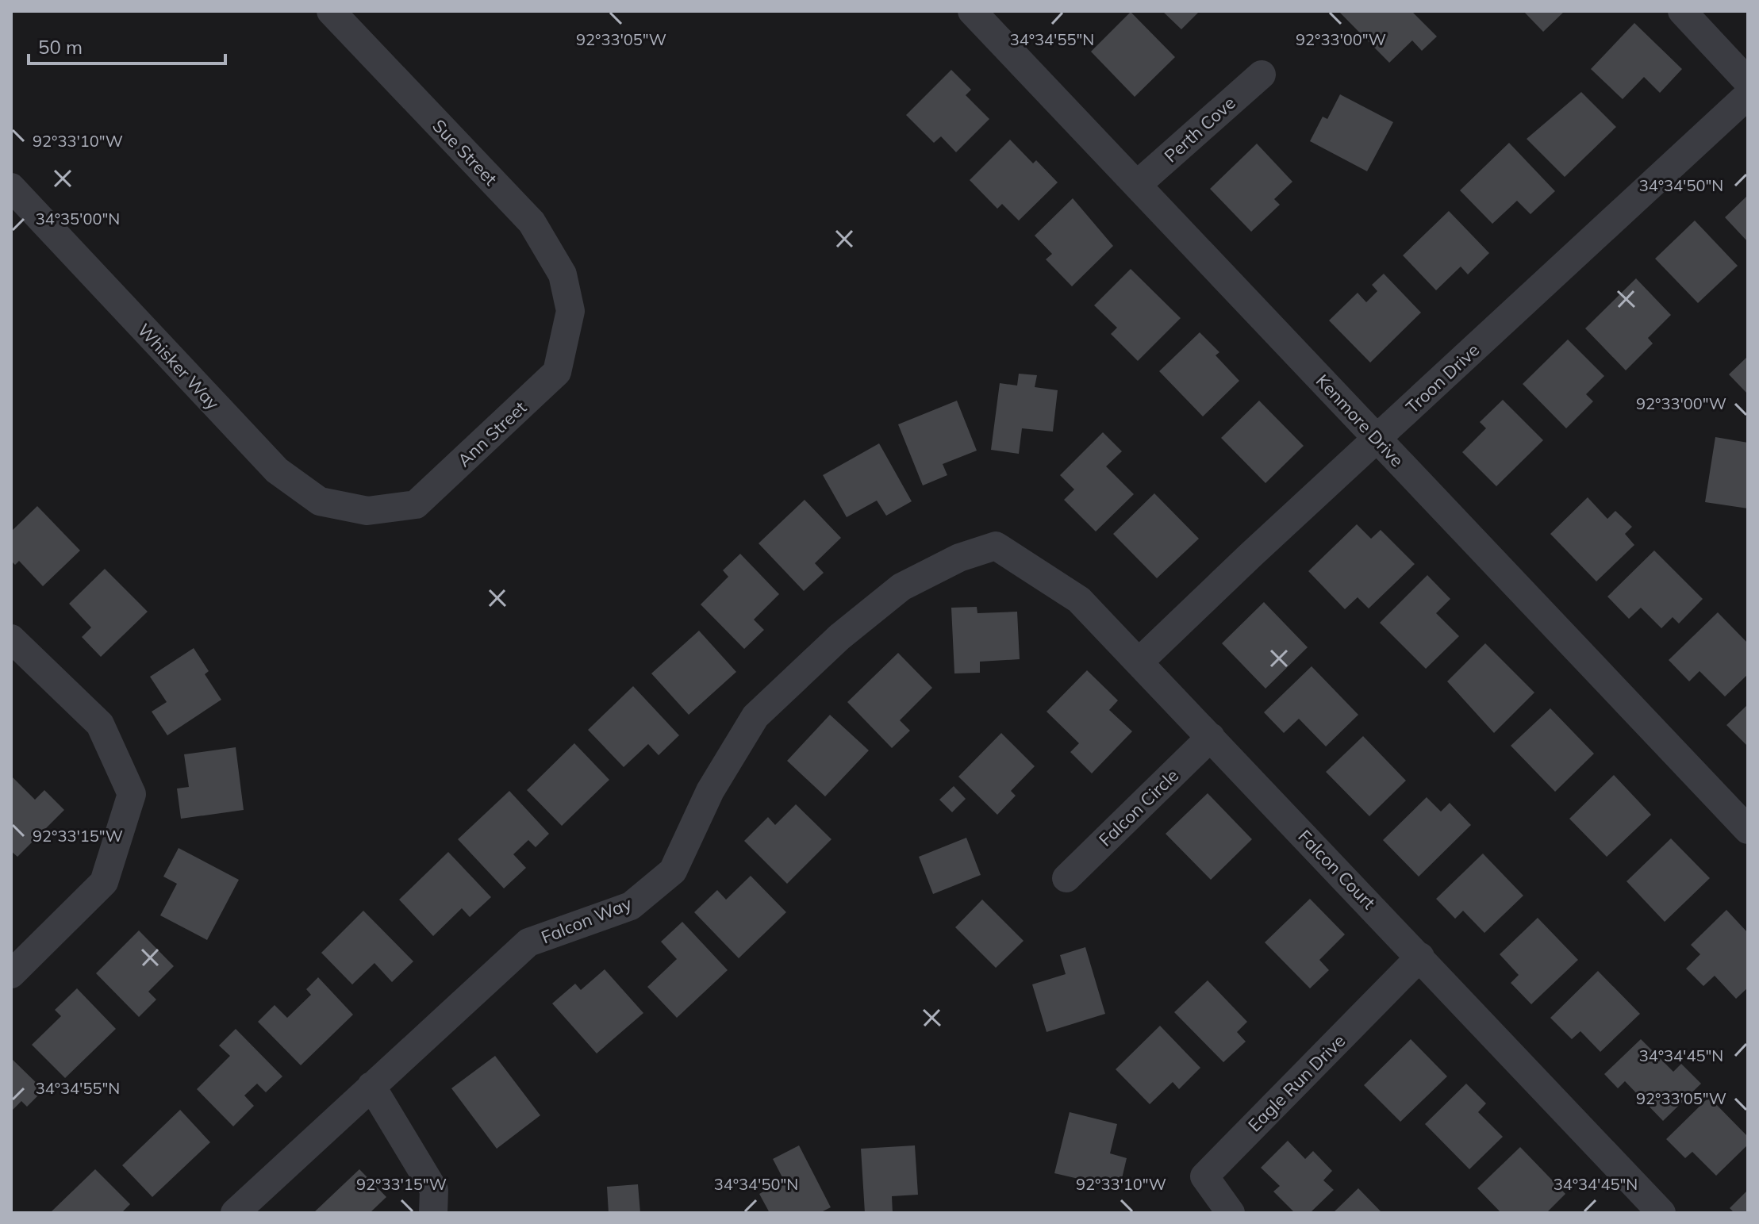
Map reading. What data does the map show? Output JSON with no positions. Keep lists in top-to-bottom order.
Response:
{
  "streets": {
    "street": [
      "Perth Cove",
      "Sue Street",
      "Whisker Way",
      "Troon Drive",
      "Kenmore Drive",
      "Ann Street",
      "Falcon Circle",
      "Falcon Court",
      "Falcon Way",
      "Eagle Run Drive"
    ]
  },
  "crossings": [
    ["Perth Cove", "Kenmore Drive"],
    ["Sue Street", "Ann Street"],
    ["Whisker Way", "Ann Street"],
    ["Troon Drive", "Kenmore Drive"],
    ["Troon Drive", "Falcon Court"],
    ["Falcon Circle", "Falcon Court"],
    ["Falcon Court", "Falcon Way"],
    ["Falcon Court", "Eagle Run Drive"]
  ],
  "scale_bar": "50 m",
  "coordinates": [
    "92°33'05\"W",
    "92°33'00\"W",
    "34°34'55\"N",
    "92°33'10\"W",
    "34°34'50\"N",
    "34°35'00\"N",
    "92°33'15\"W",
    "34°34'45\"N"
  ]
}
